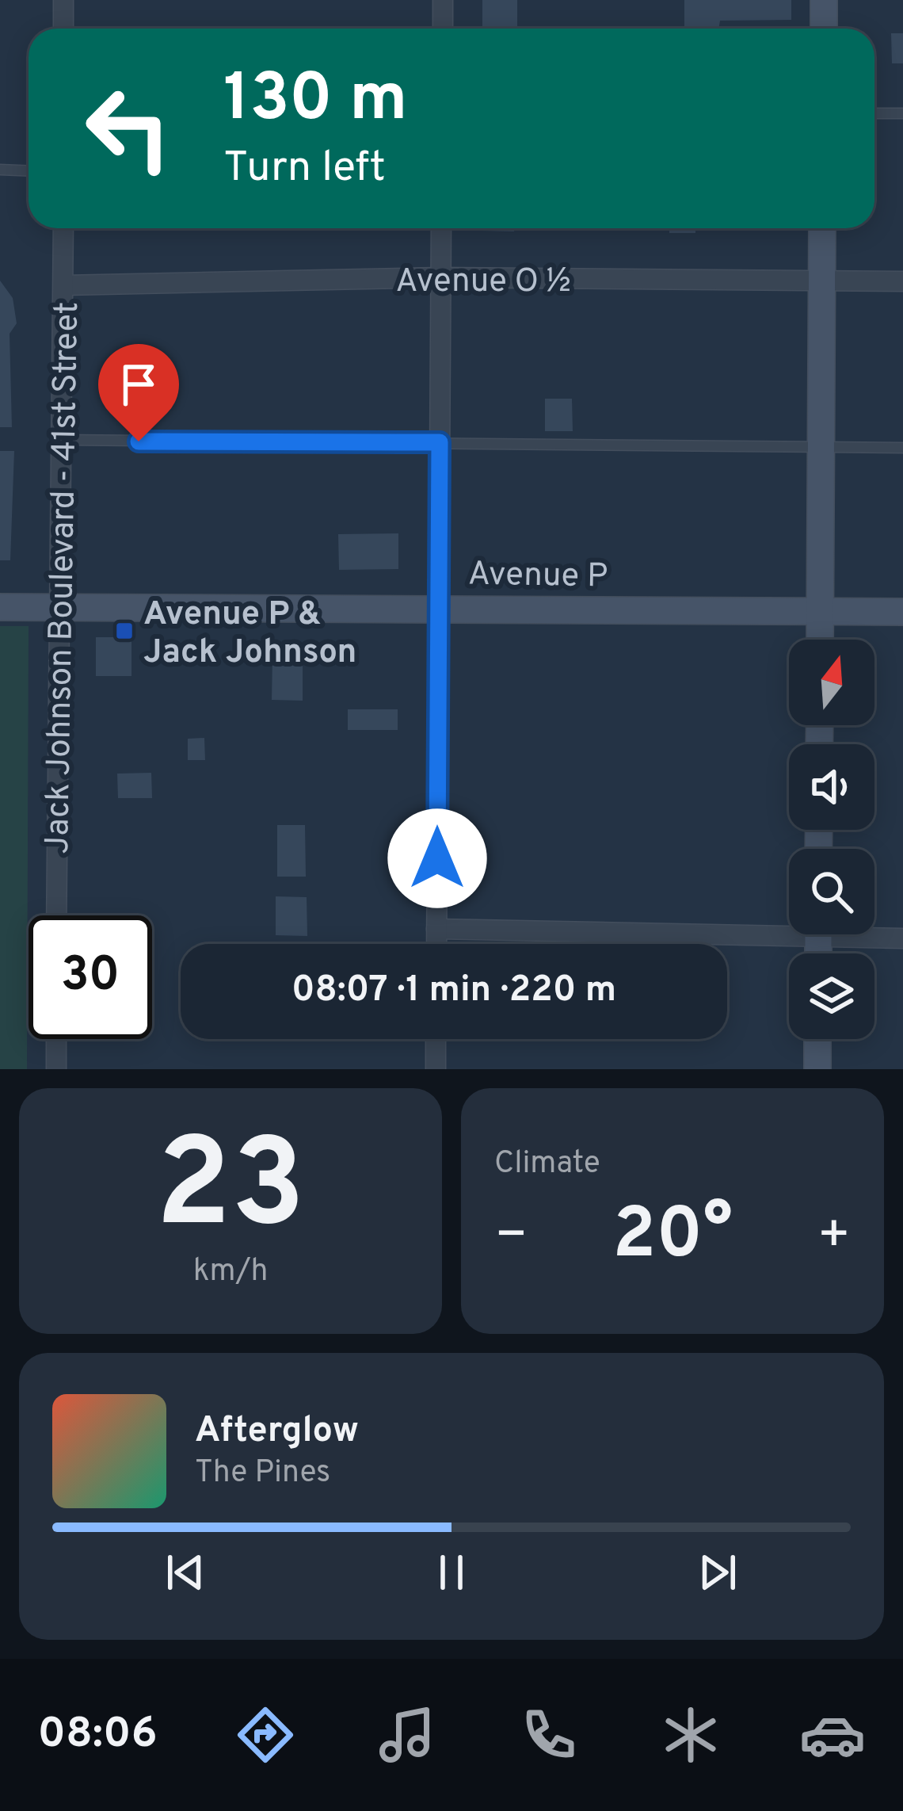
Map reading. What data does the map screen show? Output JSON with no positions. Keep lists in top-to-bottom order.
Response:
{
  "streets": {
    "main road": ["Avenue P"],
    "street": ["Avenue O ½", "Jack Johnson Boulevard - 41st Street"]
  },
  "crossings": [
    ["Avenue O ½", "Jack Johnson Boulevard - 41st Street"],
    ["Avenue P", "Jack Johnson Boulevard - 41st Street"]
  ],
  "places": {
    "transit": ["Avenue P & Jack Johnson"]
  },
  "north": "top",
  "page": {
    "turn": ["130 m", "Turn left"],
    "limit": "30",
    "trip": "08:07 · 1 min · 220 m",
    "tile": [
      ["23", "km/h"],
      "Climate"
    ],
    "heat": ["−", "20°", "+"],
    "song": ["Afterglow", "The Pines"],
    "tabs": "08:06"
  }
}
